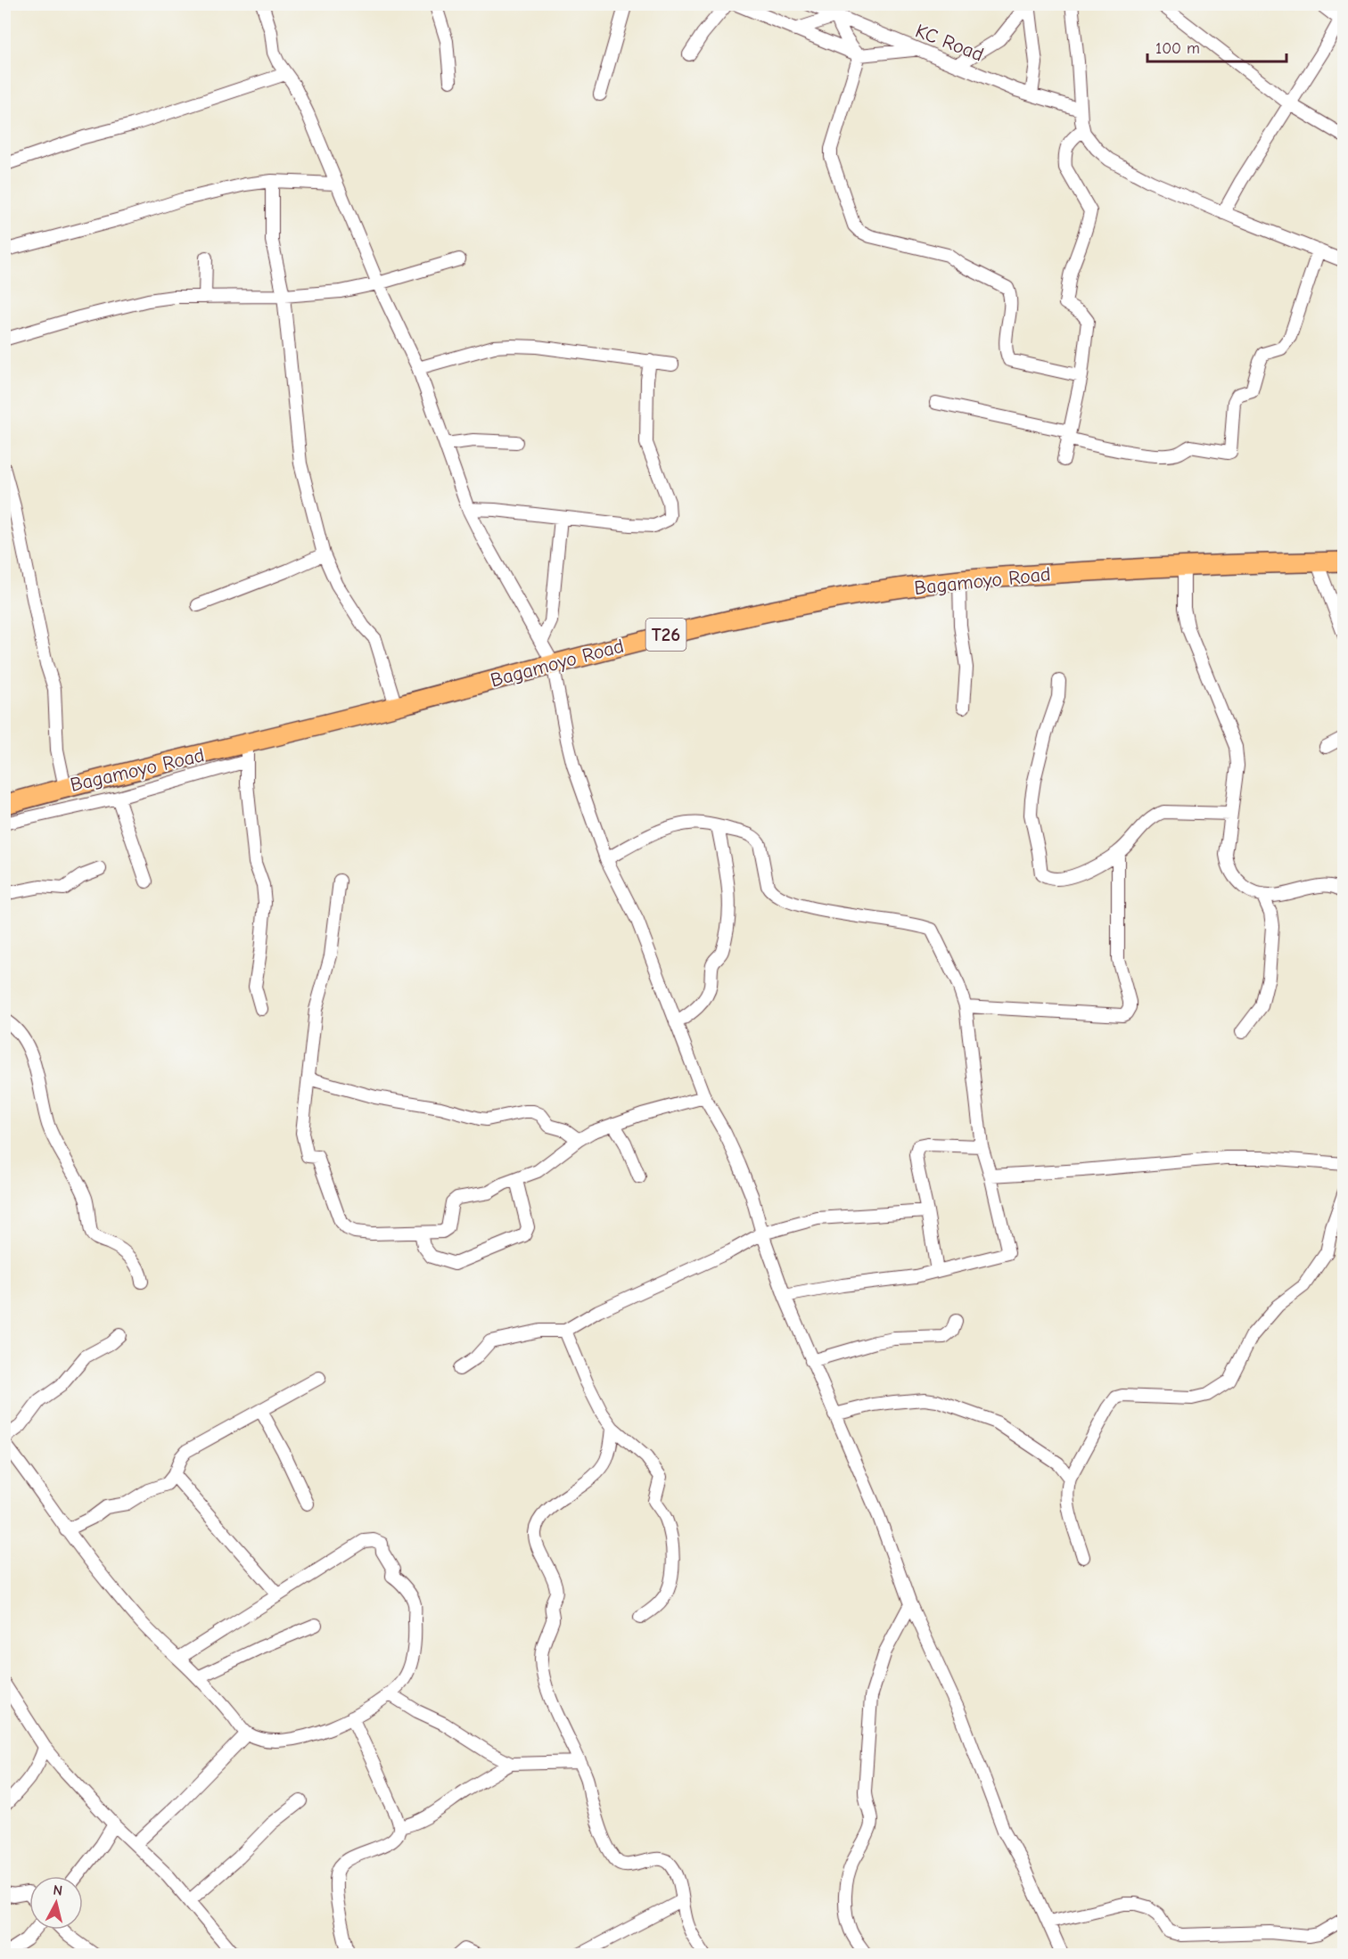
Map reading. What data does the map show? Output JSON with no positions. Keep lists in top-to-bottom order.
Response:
{
  "streets": {
    "highway": ["Bagamoyo Road", "T26"],
    "street": ["KC Road"]
  },
  "scale_bar": "100 m",
  "north": "top"
}
